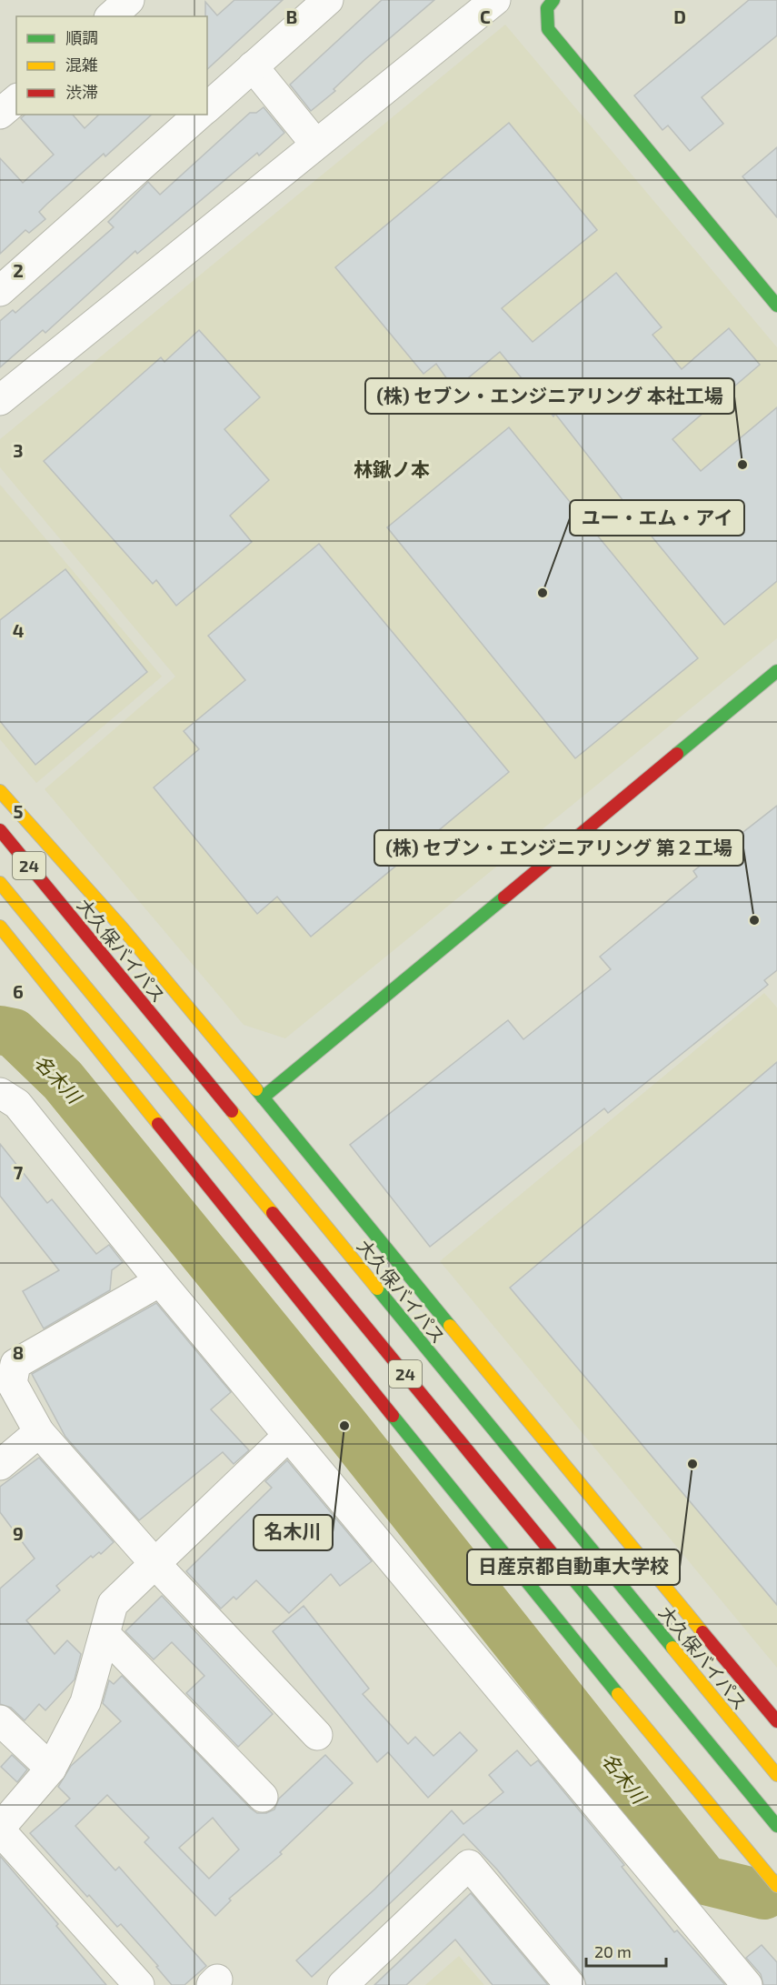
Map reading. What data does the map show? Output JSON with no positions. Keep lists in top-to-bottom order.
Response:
{
  "streets": {
    "main road": ["24", "大久保バイパス"]
  },
  "districts": ["林鍬ノ本"],
  "water": ["名木川"],
  "places": [
    "(株) セブン・エンジニアリング 本社工場",
    "ユー・エム・アイ",
    "(株) セブン・エンジニアリング 第２工場",
    "名木川",
    "日産京都自動車大学校"
  ],
  "legend": ["順調", "混雑", "渋滞"],
  "scale_bar": "20 m",
  "grid": {
    "columns": ["B", "C", "D"],
    "rows": [
      "2",
      "3",
      "4",
      "5",
      "6",
      "7",
      "8",
      "9"
    ]
  }
}
